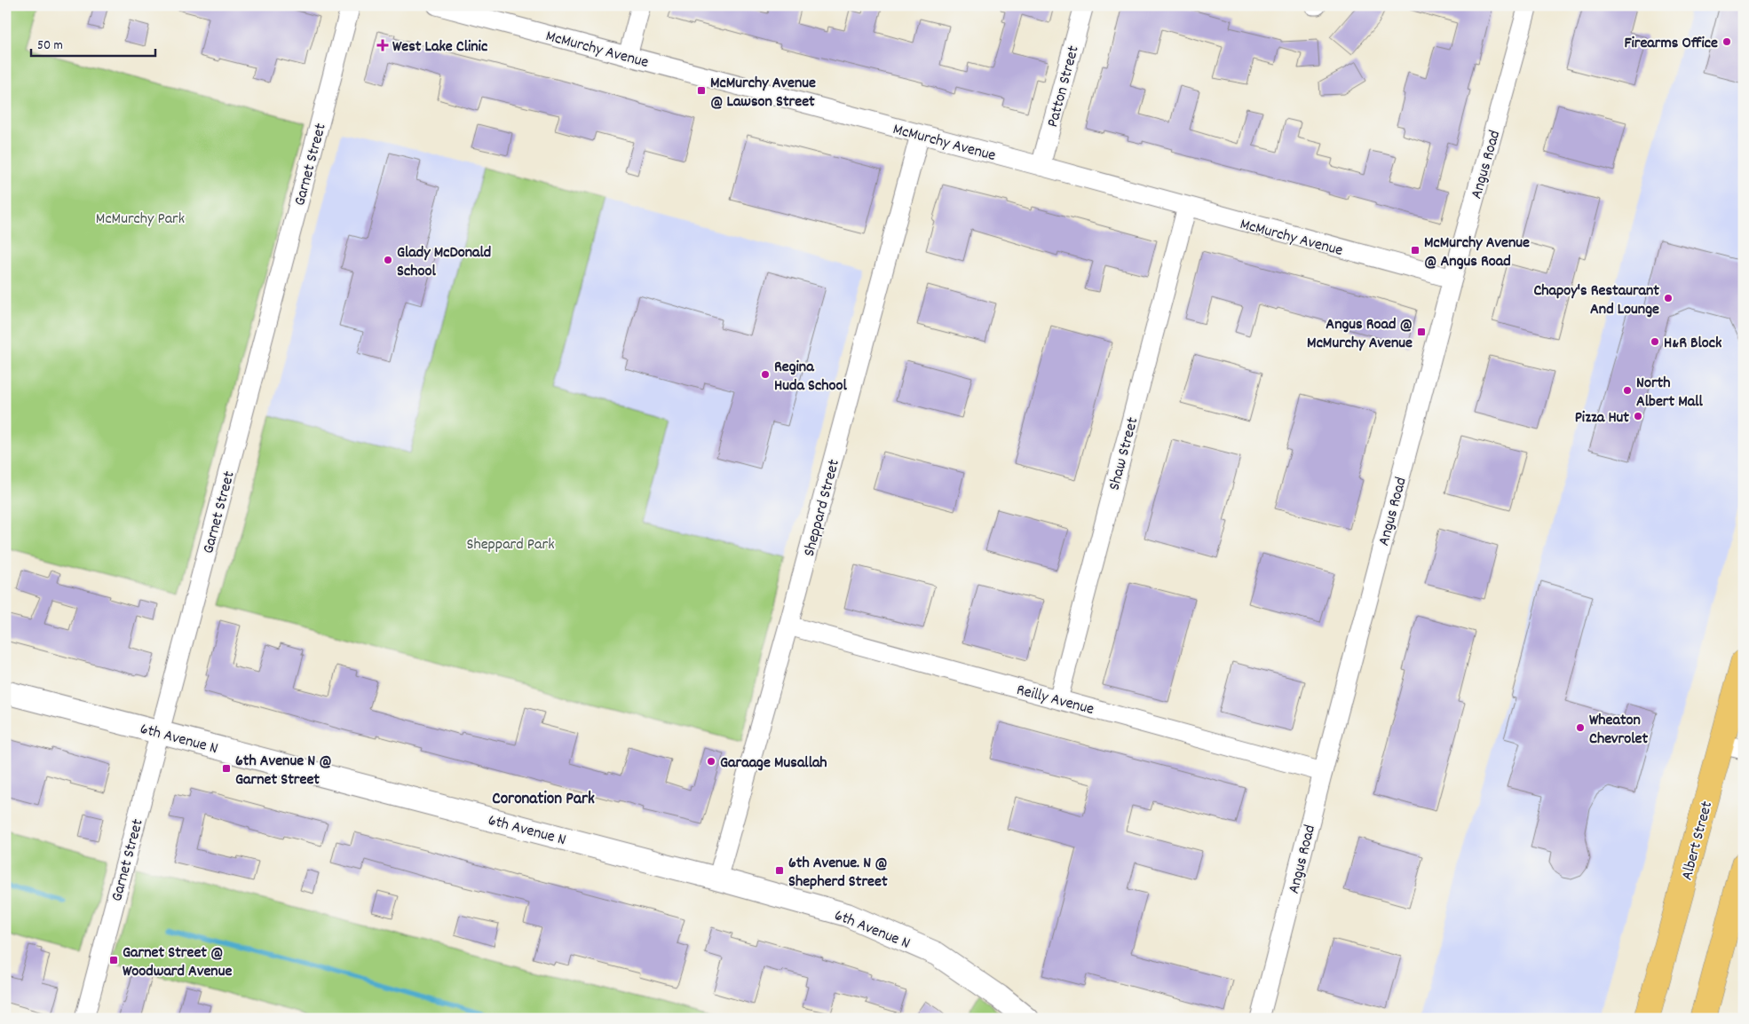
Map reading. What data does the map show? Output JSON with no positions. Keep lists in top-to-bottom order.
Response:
{
  "streets": {
    "main road": ["Albert Street"],
    "street": [
      "McMurchy Avenue",
      "Patton Street",
      "Garnet Street",
      "Angus Road",
      "Shaw Street",
      "Sheppard Street",
      "Reilly Avenue",
      "6th Avenue N"
    ]
  },
  "crossings": [
    ["McMurchy Avenue", "Patton Street"],
    ["McMurchy Avenue", "Angus Road"],
    ["McMurchy Avenue", "Shaw Street"],
    ["McMurchy Avenue", "Sheppard Street"],
    ["Garnet Street", "6th Avenue N"],
    ["Angus Road", "Reilly Avenue"],
    ["Shaw Street", "Reilly Avenue"],
    ["Sheppard Street", "Reilly Avenue"],
    ["Sheppard Street", "6th Avenue N"]
  ],
  "districts": ["Coronation Park"],
  "parks": ["McMurchy Park", "Sheppard Park"],
  "places": {
    "other": [
      "Firearms Office",
      "Glady McDonald School",
      "Chapoy's Restaurant And Lounge",
      "H&R Block",
      "Regina Huda School",
      "North Albert Mall",
      "Pizza Hut",
      "Wheaton Chevrolet",
      "Garaage Musallah"
    ],
    "health": ["West Lake Clinic"],
    "transit": [
      "McMurchy Avenue @ Lawson Street",
      "McMurchy Avenue @ Angus Road",
      "Angus Road @ McMurchy Avenue",
      "6th Avenue N @ Garnet Street",
      "6th Avenue. N @ Shepherd Street",
      "Garnet Street @ Woodward Avenue"
    ]
  },
  "scale_bar": "50 m"
}
